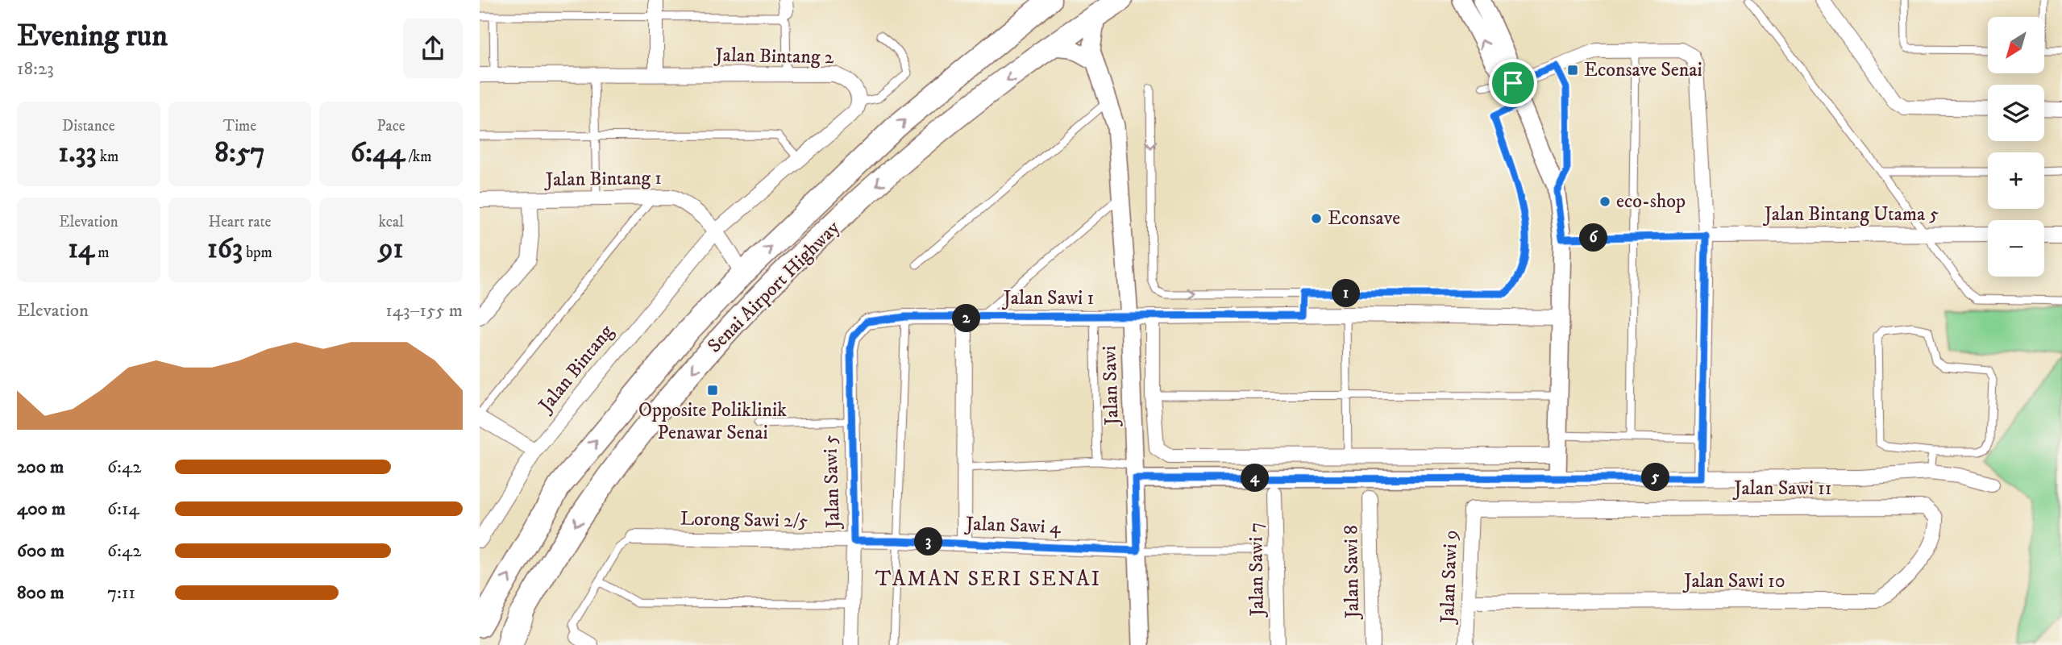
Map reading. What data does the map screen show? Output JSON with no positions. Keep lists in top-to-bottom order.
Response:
{
  "streets": {
    "highway": ["Senai Airport Highway"],
    "street": [
      "Jalan Bintang 2",
      "Jalan Bintang 1",
      "Jalan Bintang Utama 5",
      "Jalan Sawi 1",
      "Jalan Bintang",
      "Jalan Sawi",
      "Jalan Sawi 5",
      "Jalan Sawi 11",
      "Lorong Sawi 2/5",
      "Jalan Sawi 4",
      "Jalan Sawi 7",
      "Jalan Sawi 8",
      "Jalan Sawi 9",
      "Jalan Sawi 10"
    ]
  },
  "crossings": [
    ["Jalan Bintang 1", "Senai Airport Highway"],
    ["Jalan Bintang 1", "Jalan Bintang"],
    ["Senai Airport Highway", "Jalan Sawi"],
    ["Jalan Sawi 1", "Jalan Sawi"],
    ["Jalan Sawi 1", "Jalan Sawi 5"],
    ["Jalan Sawi", "Jalan Sawi 4"],
    ["Jalan Sawi 5", "Lorong Sawi 2/5"],
    ["Jalan Sawi 5", "Jalan Sawi 4"],
    ["Jalan Sawi 11", "Jalan Sawi 9"],
    ["Jalan Sawi 11", "Jalan Sawi 10"],
    ["Lorong Sawi 2/5", "Jalan Sawi 4"],
    ["Jalan Sawi 9", "Jalan Sawi 10"]
  ],
  "districts": ["TAMAN SERI SENAI"],
  "places": {
    "transit": ["Econsave Senai", "Opposite Poliklinik Penawar Senai"],
    "other": ["eco-shop", "Econsave"]
  },
  "north": "bottom left",
  "page": {
    "heading": ["Evening run", "18:23"],
    "map_buttons": ["+", "−"],
    "stats": [
      ["Distance", "1.33 km"],
      ["Time", "8:57"],
      ["Pace", "6:44 /km"],
      ["Elevation", "14 m"],
      ["Heart rate", "163 bpm"],
      ["kcal", "91"]
    ],
    "pins": [
      "6",
      "1",
      "2",
      "5",
      "4",
      "3"
    ],
    "chart": ["Elevation", "143–155 m"],
    "list": [
      {
        "name": "200 m",
        "note": "6:42"
      },
      {
        "name": "400 m",
        "note": "6:14"
      },
      {
        "name": "600 m",
        "note": "6:42"
      },
      {
        "name": "800 m",
        "note": "7:11"
      }
    ]
  }
}
